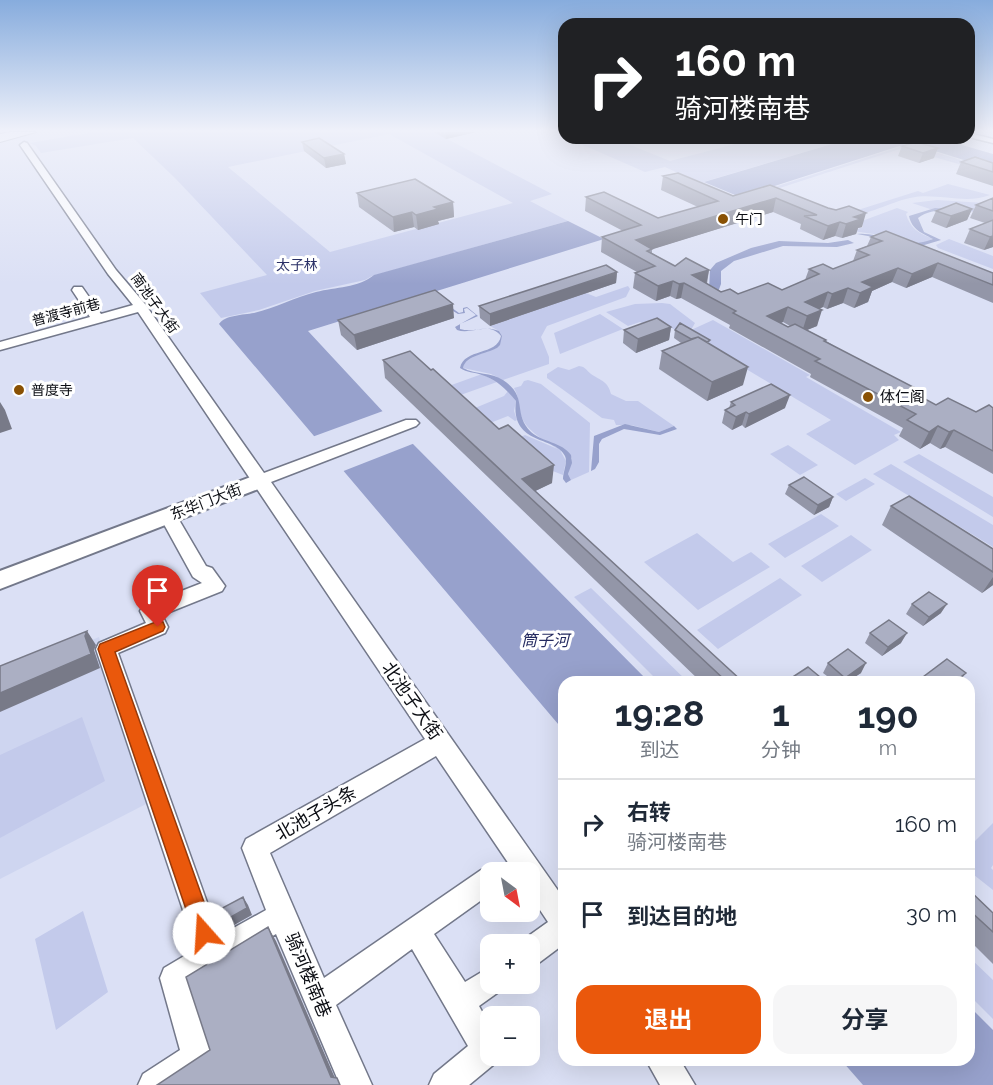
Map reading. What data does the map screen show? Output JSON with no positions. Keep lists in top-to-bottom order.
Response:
{
  "streets": {
    "main road": ["东华门大街"],
    "street": [
      "南池子大街",
      "普渡寺前巷",
      "北池子大街",
      "北池子头条",
      "骑河楼南巷"
    ]
  },
  "crossings": [
    ["南池子大街", "普渡寺前巷"],
    ["南池子大街", "东华门大街"],
    ["南池子大街", "北池子大街"],
    ["东华门大街", "北池子大街"],
    ["北池子大街", "北池子头条"],
    ["北池子头条", "骑河楼南巷"]
  ],
  "water": ["筒子河"],
  "parks": ["太子林"],
  "places": ["午门", "普度寺", "体仁阁"],
  "north": "bottom right",
  "page": {
    "turn": ["160 m", "骑河楼南巷"],
    "eta": [
      "19:28",
      "到达",
      "1",
      "分钟",
      "190",
      "m"
    ],
    "list": [
      {
        "name": "右转",
        "note": "骑河楼南巷",
        "value": "160 m"
      },
      {
        "name": "到达目的地",
        "value": "30 m"
      }
    ],
    "map_buttons": ["+", "−"],
    "buttons": ["退出", "分享"]
  }
}
